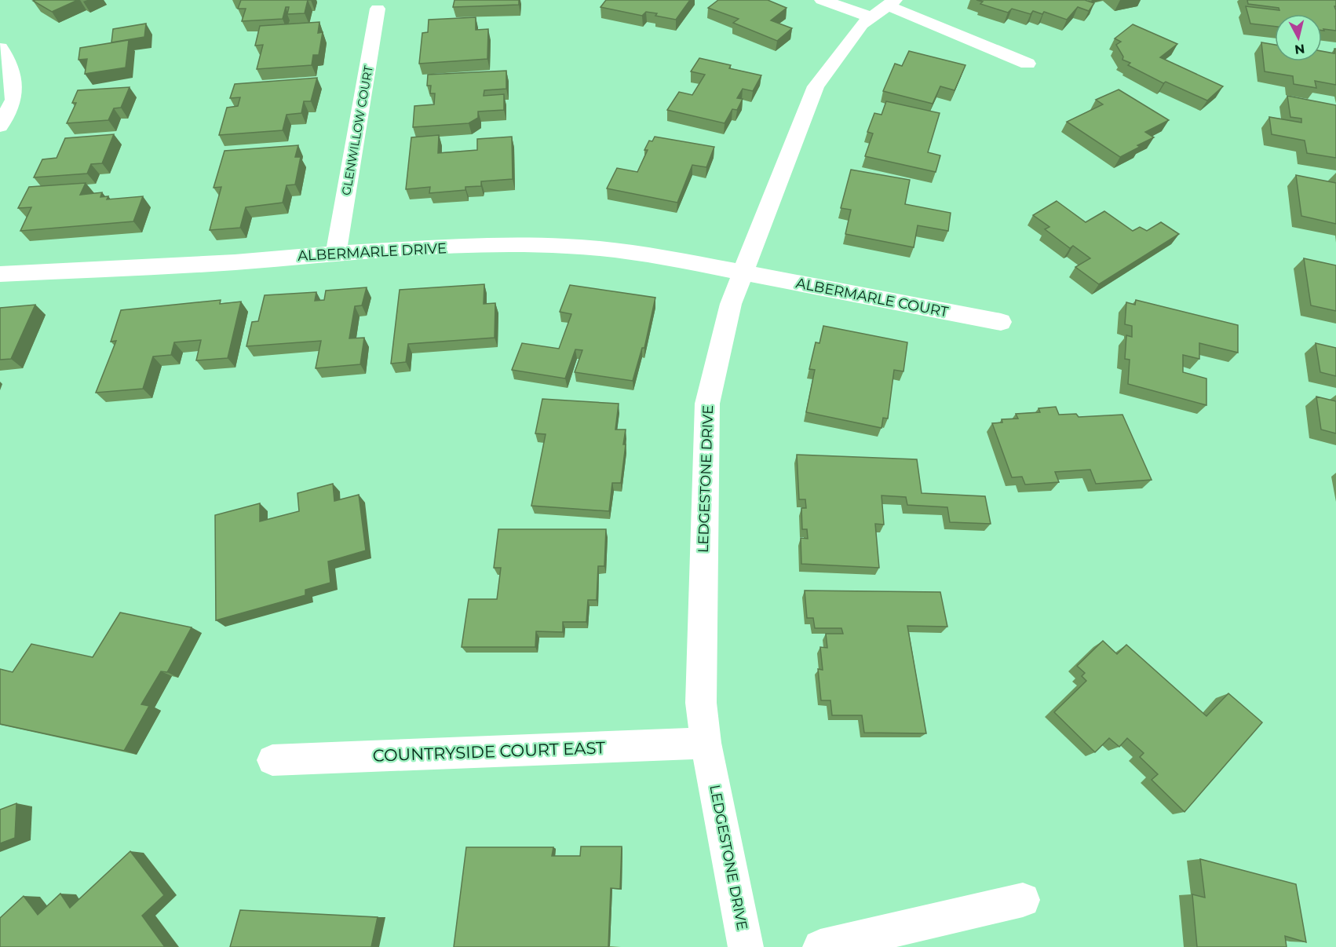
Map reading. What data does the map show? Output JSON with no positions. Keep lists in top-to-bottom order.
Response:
{
  "streets": {
    "street": [
      "GLENWILLOW COURT",
      "ALBERMARLE DRIVE",
      "ALBERMARLE COURT",
      "LEDGESTONE DRIVE",
      "COUNTRYSIDE COURT EAST"
    ]
  },
  "crossings": [
    ["GLENWILLOW COURT", "ALBERMARLE DRIVE"],
    ["ALBERMARLE DRIVE", "ALBERMARLE COURT"],
    ["ALBERMARLE DRIVE", "LEDGESTONE DRIVE"],
    ["ALBERMARLE COURT", "LEDGESTONE DRIVE"],
    ["LEDGESTONE DRIVE", "COUNTRYSIDE COURT EAST"]
  ],
  "north": "bottom"
}
